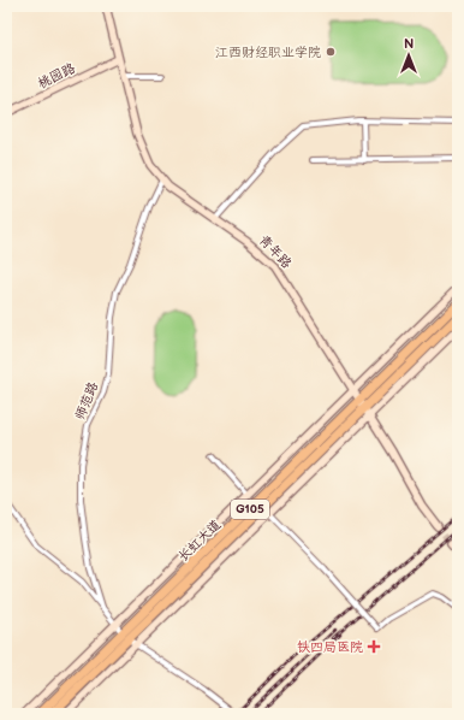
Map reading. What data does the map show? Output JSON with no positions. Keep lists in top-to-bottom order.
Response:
{
  "streets": {
    "highway": ["G105", "长虹大道"],
    "street": ["桃园路", "青年路", "师范路"]
  },
  "crossings": [
    ["桃园路", "青年路"],
    ["青年路", "师范路"],
    ["青年路", "长虹大道"]
  ],
  "places": {
    "other": ["江西财经职业学院"],
    "health": ["铁四局医院"]
  },
  "north": "top"
}
